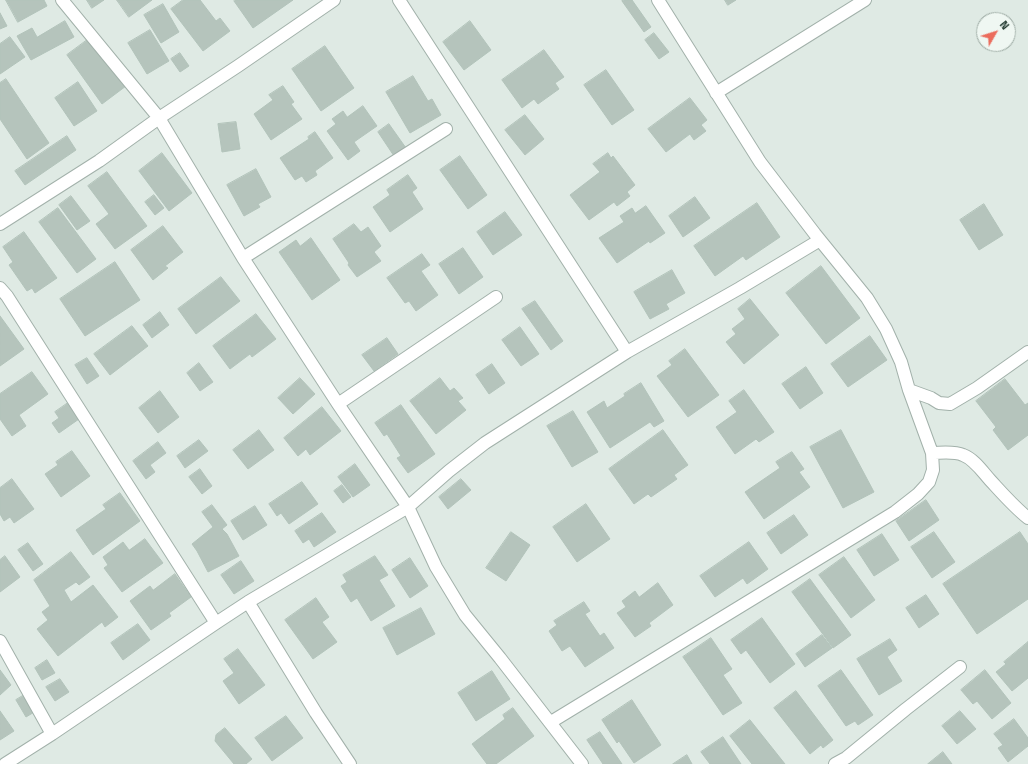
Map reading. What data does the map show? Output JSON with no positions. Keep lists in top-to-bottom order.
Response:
{
  "north": "top right"
}
